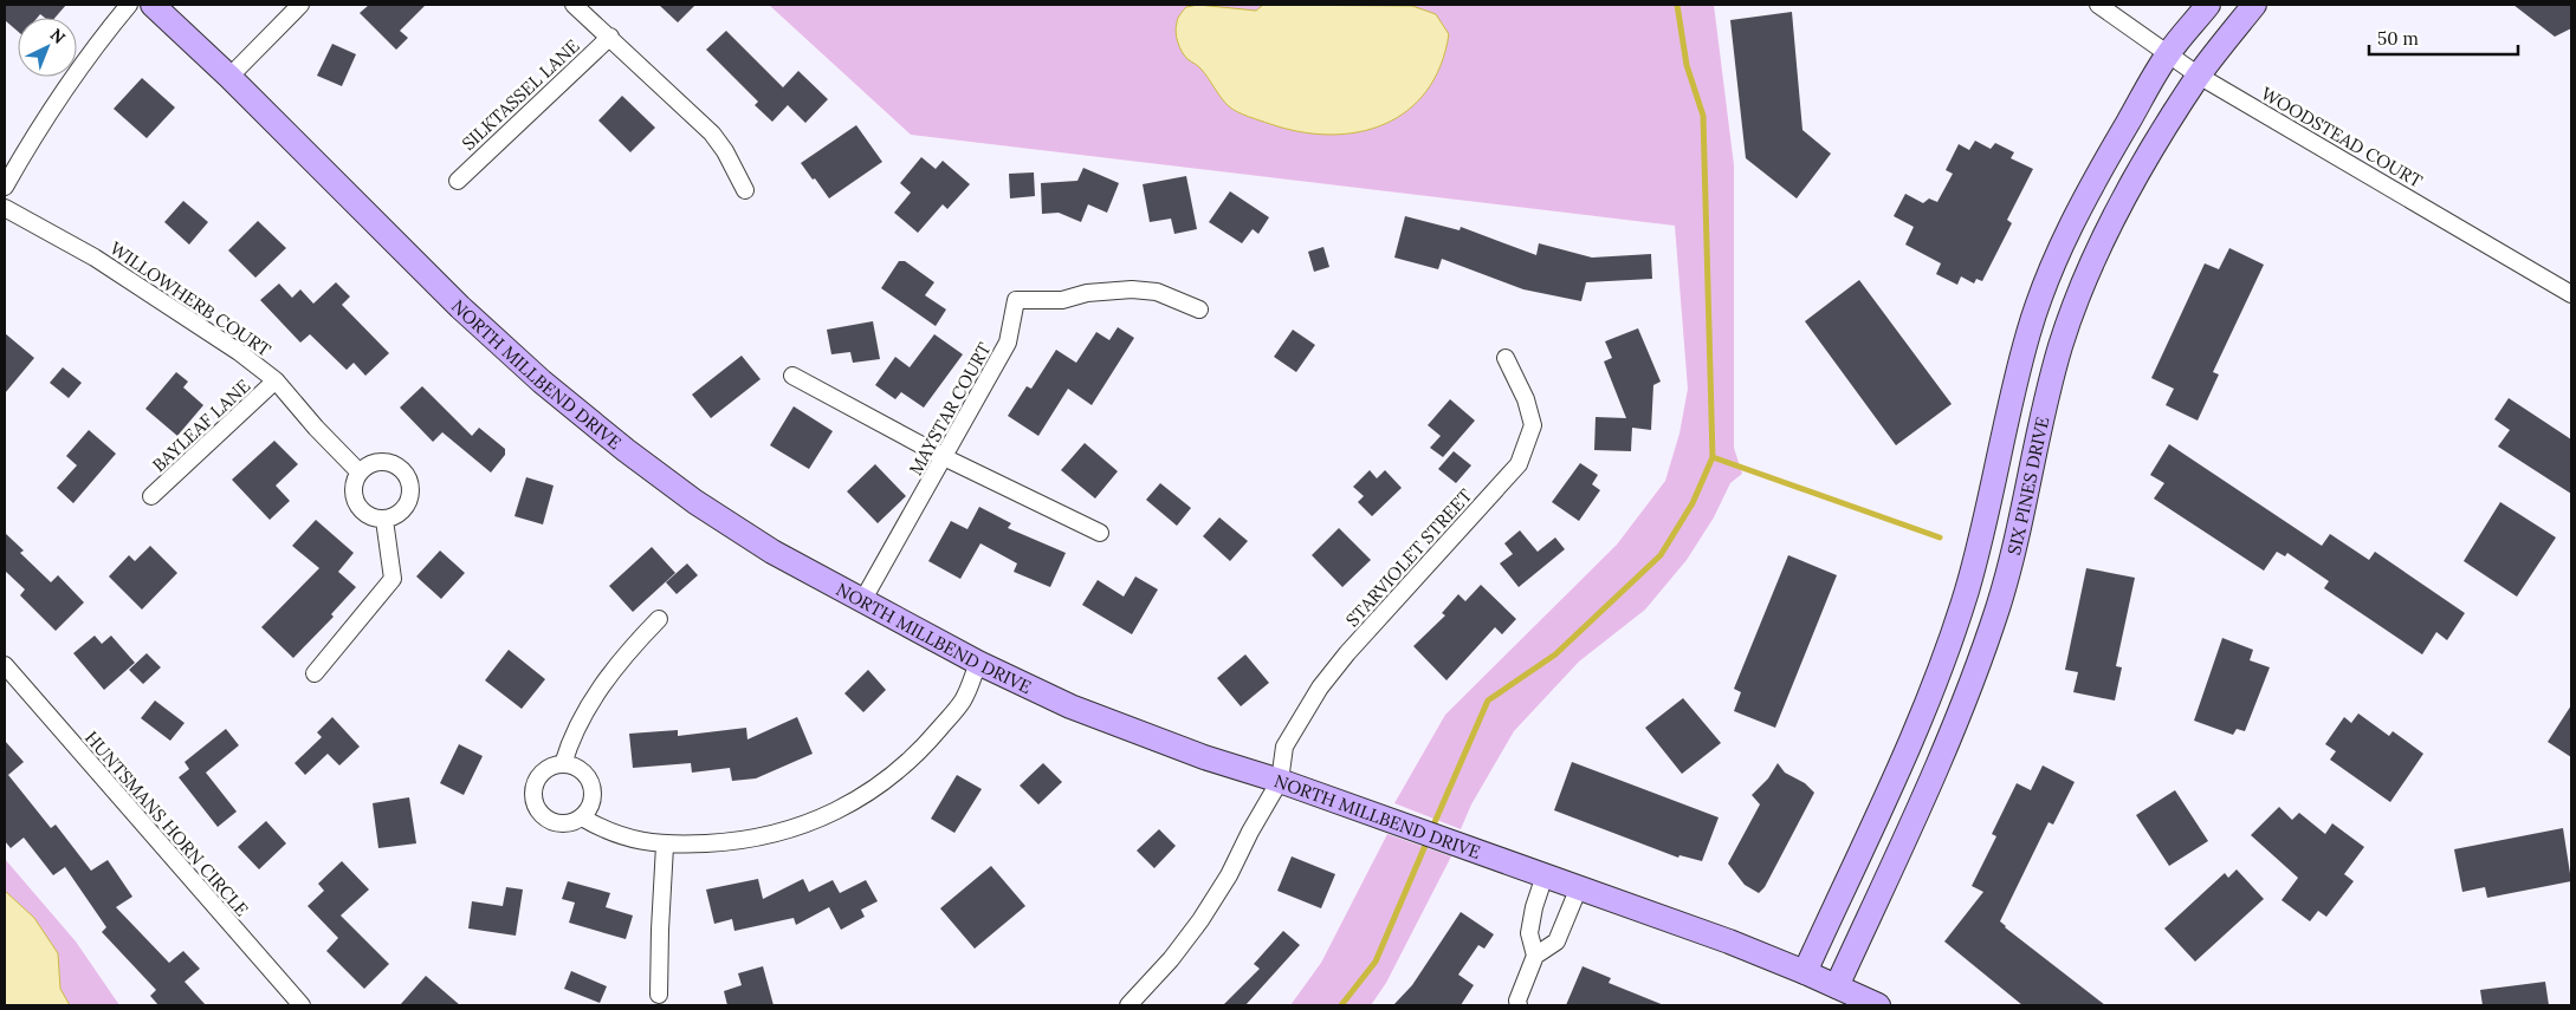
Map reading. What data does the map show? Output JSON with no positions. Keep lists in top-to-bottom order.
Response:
{
  "streets": {
    "street": [
      "SILKTASSEL LANE",
      "WOODSTEAD COURT",
      "WILLOWHERB COURT",
      "NORTH MILLBEND DRIVE",
      "MAYSTAR COURT",
      "BAYLEAF LANE",
      "SIX PINES DRIVE",
      "STARVIOLET STREET",
      "HUNTSMANS HORN CIRCLE"
    ]
  },
  "crossings": [
    ["WOODSTEAD COURT", "SIX PINES DRIVE"],
    ["WILLOWHERB COURT", "BAYLEAF LANE"],
    ["NORTH MILLBEND DRIVE", "MAYSTAR COURT"],
    ["NORTH MILLBEND DRIVE", "SIX PINES DRIVE"],
    ["NORTH MILLBEND DRIVE", "STARVIOLET STREET"]
  ],
  "scale_bar": "50 m",
  "north": "top right"
}
